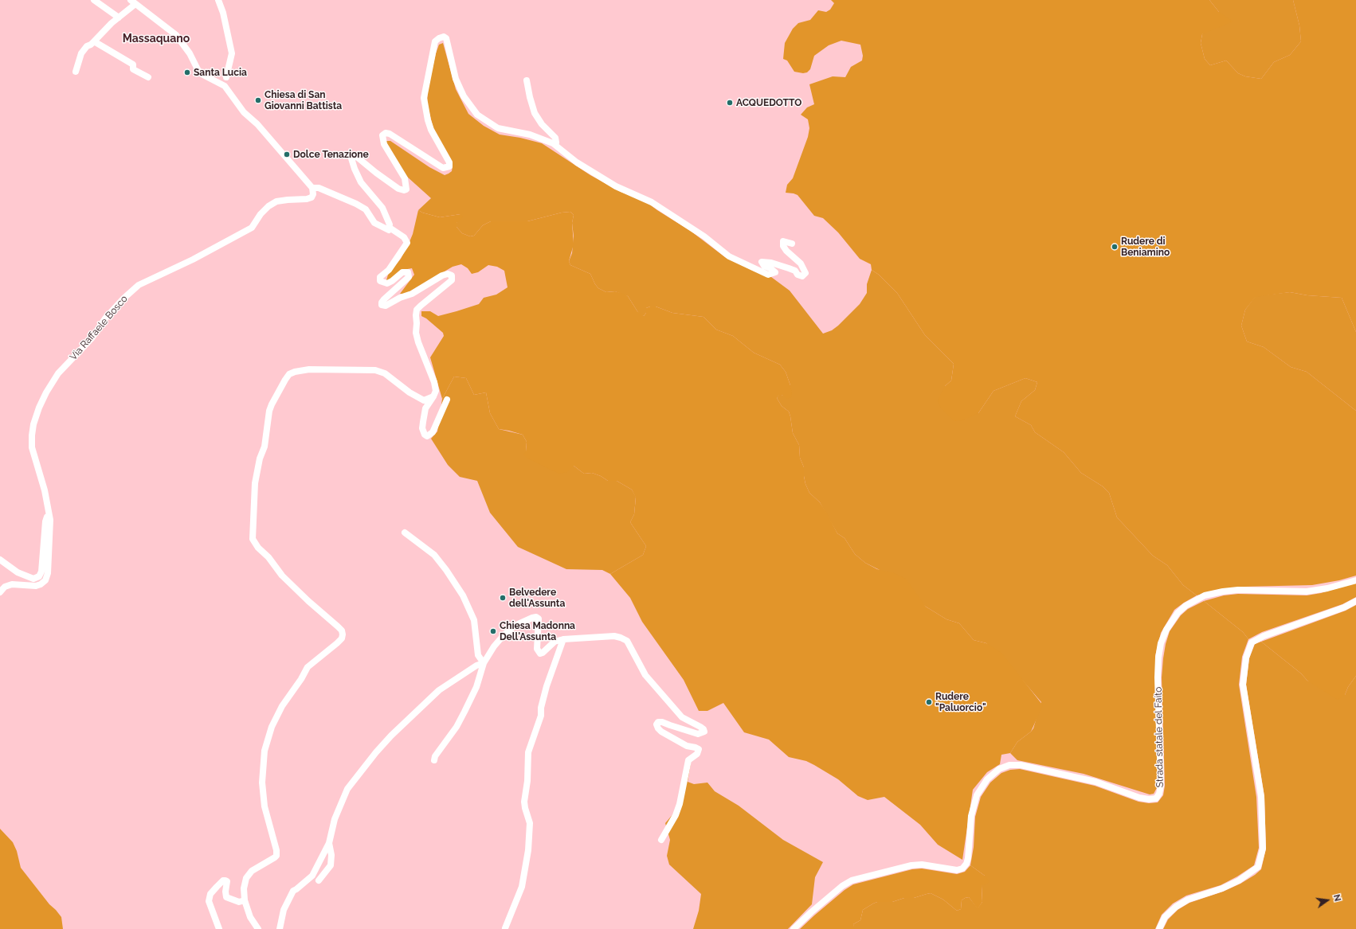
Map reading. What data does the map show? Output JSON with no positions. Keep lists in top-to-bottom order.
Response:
{
  "streets": {
    "street": ["Via Raffaele Bosco", "Strada statale del Faito"]
  },
  "districts": ["Massaquano"],
  "places": [
    "Santa Lucia",
    "Chiesa di San Giovanni Battista",
    "ACQUEDOTTO",
    "Dolce Tenazione",
    "Rudere di Beniamino",
    "Belvedere dell'Assunta",
    "Chiesa Madonna Dell'Assunta",
    "Rudere \"Paluorcio\""
  ],
  "north": "right"
}
